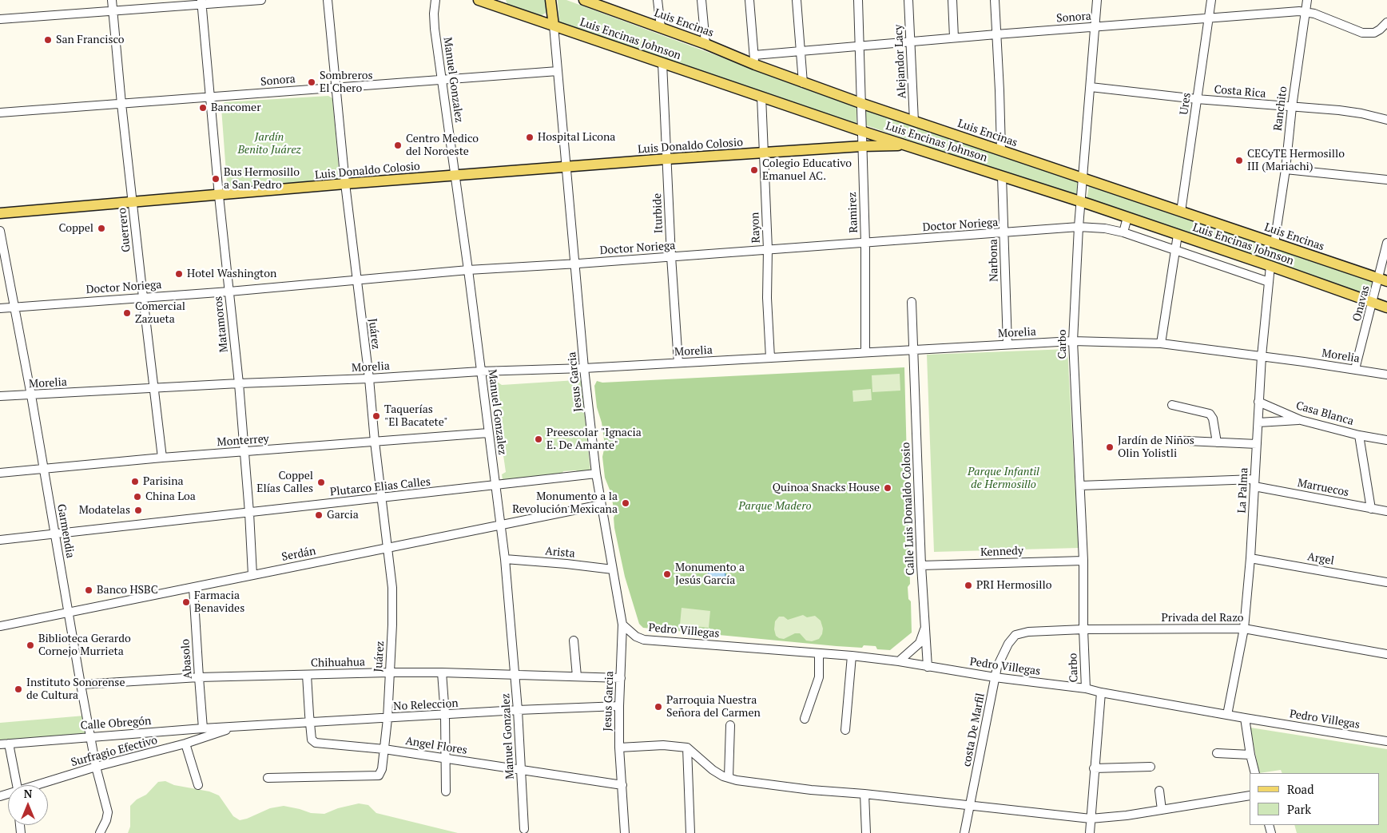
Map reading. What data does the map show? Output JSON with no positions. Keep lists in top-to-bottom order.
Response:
{
  "streets": {
    "main road": ["Luis Encinas", "Luis Encinas Johnson", "Luis Donaldo Colosio"],
    "street": [
      "Sonora",
      "Alejandor Lacy",
      "Manuel Gonzalez",
      "Costa Rica",
      "Ures",
      "Ranchito",
      "Ramirez",
      "Iturbide",
      "Doctor Noriega",
      "Rayon",
      "Guerrero",
      "Narbona",
      "Onavas",
      "Matamoros",
      "Morelia",
      "Juárez",
      "Carbo",
      "Jesus Garcia",
      "Casa Blanca",
      "Monterrey",
      "Plutarco Elias Calles",
      "Marruecos",
      "La Palma",
      "Calle Luis Donaldo Colosio",
      "Garmendia",
      "Kennedy",
      "Arista",
      "Serdán",
      "Argel",
      "Privada del Razo",
      "Pedro Villegas",
      "Abasolo",
      "Chihuahua",
      "No Releccion",
      "Calle Obregón",
      "costa De Marfil",
      "Angel Flores",
      "Surfragio Efectivo"
    ]
  },
  "crossings": [
    ["Sonora", "Luis Encinas"],
    ["Sonora", "Alejandor Lacy"],
    ["Sonora", "Manuel Gonzalez"],
    ["Sonora", "Ures"],
    ["Sonora", "Ranchito"],
    ["Sonora", "Ramirez"],
    ["Sonora", "Guerrero"],
    ["Sonora", "Matamoros"],
    ["Sonora", "Juárez"],
    ["Sonora", "Carbo"],
    ["Sonora", "Jesus Garcia"],
    ["Luis Encinas", "Alejandor Lacy"],
    ["Luis Encinas", "Ures"],
    ["Luis Encinas", "Ranchito"],
    ["Luis Encinas", "Ramirez"],
    ["Luis Encinas", "Onavas"],
    ["Luis Encinas", "Carbo"],
    ["Luis Encinas Johnson", "Luis Donaldo Colosio"],
    ["Luis Encinas Johnson", "Ramirez"],
    ["Luis Encinas Johnson", "Iturbide"],
    ["Luis Encinas Johnson", "Rayon"],
    ["Luis Encinas Johnson", "Narbona"],
    ["Luis Encinas Johnson", "Onavas"],
    ["Luis Encinas Johnson", "Carbo"],
    ["Luis Encinas Johnson", "Jesus Garcia"],
    ["Luis Encinas Johnson", "La Palma"],
    ["Manuel Gonzalez", "Luis Donaldo Colosio"],
    ["Manuel Gonzalez", "Doctor Noriega"],
    ["Manuel Gonzalez", "Morelia"],
    ["Manuel Gonzalez", "Monterrey"],
    ["Manuel Gonzalez", "Plutarco Elias Calles"],
    ["Manuel Gonzalez", "Arista"],
    ["Manuel Gonzalez", "Serdán"],
    ["Manuel Gonzalez", "Chihuahua"],
    ["Manuel Gonzalez", "No Releccion"],
    ["Manuel Gonzalez", "Angel Flores"],
    ["Costa Rica", "Ures"],
    ["Costa Rica", "Ranchito"],
    ["Costa Rica", "Carbo"],
    ["Luis Donaldo Colosio", "Ramirez"],
    ["Luis Donaldo Colosio", "Iturbide"],
    ["Luis Donaldo Colosio", "Rayon"],
    ["Luis Donaldo Colosio", "Guerrero"],
    ["Luis Donaldo Colosio", "Matamoros"],
    ["Luis Donaldo Colosio", "Juárez"],
    ["Luis Donaldo Colosio", "Jesus Garcia"],
    ["Ramirez", "Doctor Noriega"],
    ["Ramirez", "Morelia"],
    ["Iturbide", "Doctor Noriega"],
    ["Iturbide", "Morelia"],
    ["Doctor Noriega", "Rayon"],
    ["Doctor Noriega", "Guerrero"],
    ["Doctor Noriega", "Narbona"],
    ["Doctor Noriega", "Matamoros"],
    ["Doctor Noriega", "Juárez"],
    ["Doctor Noriega", "Carbo"],
    ["Doctor Noriega", "Jesus Garcia"],
    ["Doctor Noriega", "La Palma"],
    ["Doctor Noriega", "Garmendia"],
    ["Rayon", "Morelia"],
    ["Guerrero", "Morelia"],
    ["Guerrero", "Monterrey"],
    ["Narbona", "Morelia"],
    ["Onavas", "Morelia"],
    ["Matamoros", "Morelia"],
    ["Matamoros", "Monterrey"],
    ["Matamoros", "Plutarco Elias Calles"],
    ["Matamoros", "Serdán"],
    ["Morelia", "Juárez"],
    ["Morelia", "Carbo"],
    ["Morelia", "Jesus Garcia"],
    ["Morelia", "La Palma"],
    ["Morelia", "Calle Luis Donaldo Colosio"],
    ["Morelia", "Garmendia"],
    ["Juárez", "Monterrey"],
    ["Juárez", "Plutarco Elias Calles"],
    ["Juárez", "Serdán"],
    ["Juárez", "Chihuahua"],
    ["Juárez", "No Releccion"],
    ["Juárez", "Angel Flores"],
    ["Carbo", "Marruecos"],
    ["Carbo", "Kennedy"],
    ["Carbo", "Privada del Razo"],
    ["Carbo", "Pedro Villegas"],
    ["Jesus Garcia", "Plutarco Elias Calles"],
    ["Jesus Garcia", "Arista"],
    ["Jesus Garcia", "Serdán"],
    ["Jesus Garcia", "Pedro Villegas"],
    ["Jesus Garcia", "Chihuahua"],
    ["Jesus Garcia", "No Releccion"],
    ["Jesus Garcia", "Angel Flores"],
    ["Casa Blanca", "La Palma"],
    ["Monterrey", "Garmendia"],
    ["Plutarco Elias Calles", "Garmendia"],
    ["Marruecos", "La Palma"],
    ["La Palma", "Argel"],
    ["La Palma", "Privada del Razo"],
    ["La Palma", "Pedro Villegas"],
    ["Calle Luis Donaldo Colosio", "Kennedy"],
    ["Calle Luis Donaldo Colosio", "Pedro Villegas"],
    ["Garmendia", "Serdán"],
    ["Garmendia", "Chihuahua"],
    ["Garmendia", "Calle Obregón"],
    ["Garmendia", "Surfragio Efectivo"],
    ["Serdán", "Abasolo"],
    ["Privada del Razo", "costa De Marfil"],
    ["Pedro Villegas", "costa De Marfil"],
    ["Abasolo", "Chihuahua"],
    ["Abasolo", "Calle Obregón"],
    ["Chihuahua", "Angel Flores"],
    ["No Releccion", "Calle Obregón"],
    ["No Releccion", "Angel Flores"],
    ["No Releccion", "Surfragio Efectivo"],
    ["Calle Obregón", "Surfragio Efectivo"]
  ],
  "parks": ["Jardín Benito Juárez", "Parque Infantil de Hermosillo", "Parque Madero"],
  "places": [
    "San Francisco",
    "Sombreros El Chero",
    "Bancomer",
    "Hospital Licona",
    "Centro Medico del Noroeste",
    "CECyTE Hermosillo III (Mariachi)",
    "Colegio Educativo Emanuel AC.",
    "Bus Hermosillo a San Pedro",
    "Coppel",
    "Hotel Washington",
    "Comercial Zazueta",
    "Taquerías \"El Bacatete\"",
    "Preescolar \"Ignacia E. De Amante\"",
    "Jardín de Niños Olin Yolistli",
    "Parisina",
    "Coppel Elías Calles",
    "Quinoa Snacks House",
    "China Loa",
    "Monumento a la Revolución Mexicana",
    "Modatelas",
    "Garcia",
    "Monumento a Jesús García",
    "PRI Hermosillo",
    "Banco HSBC",
    "Farmacia Benavides",
    "Biblioteca Gerardo Cornejo Murrieta",
    "Instituto Sonorense de Cultura",
    "Parroquia Nuestra Señora del Carmen"
  ],
  "legend": ["Road", "Park"],
  "north": "top"
}
